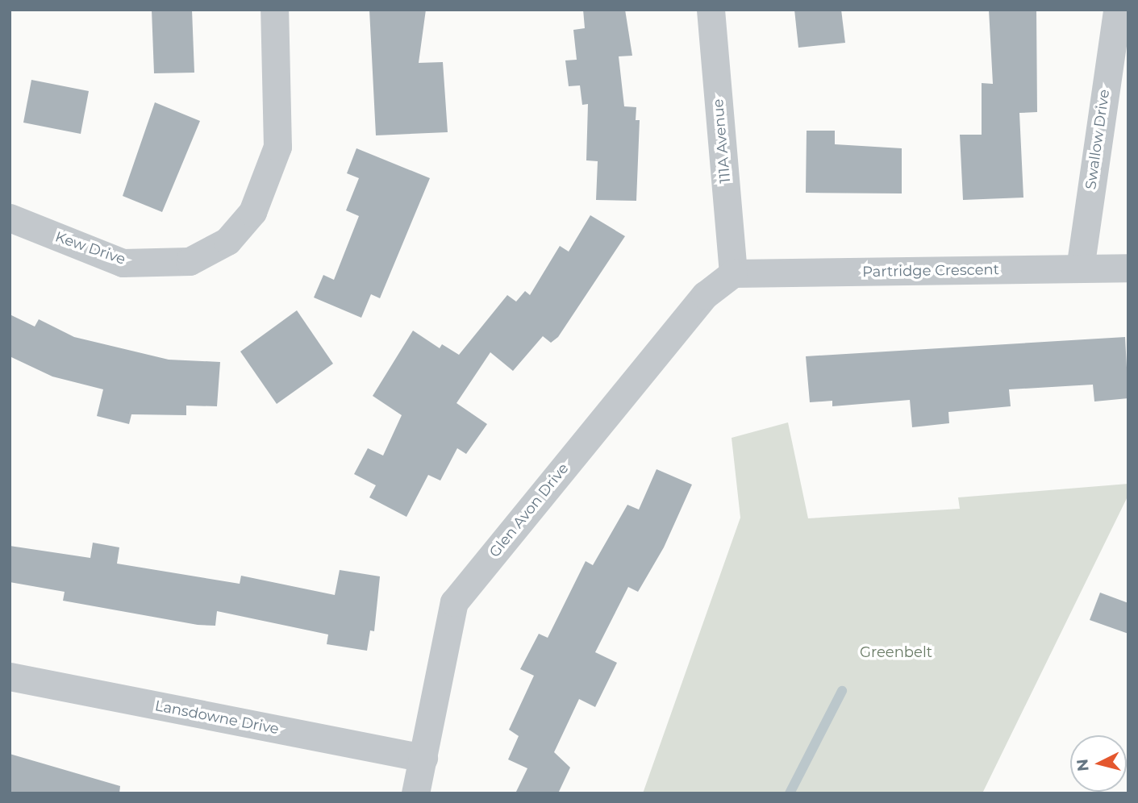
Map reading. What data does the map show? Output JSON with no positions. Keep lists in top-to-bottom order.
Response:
{
  "streets": {
    "street": [
      "Swallow Drive",
      "111A Avenue",
      "Kew Drive",
      "Partridge Crescent",
      "Glen Avon Drive",
      "Lansdowne Drive"
    ]
  },
  "crossings": [
    ["Swallow Drive", "Partridge Crescent"],
    ["111A Avenue", "Partridge Crescent"],
    ["111A Avenue", "Glen Avon Drive"],
    ["Partridge Crescent", "Glen Avon Drive"],
    ["Glen Avon Drive", "Lansdowne Drive"]
  ],
  "parks": ["Greenbelt"],
  "north": "left"
}
